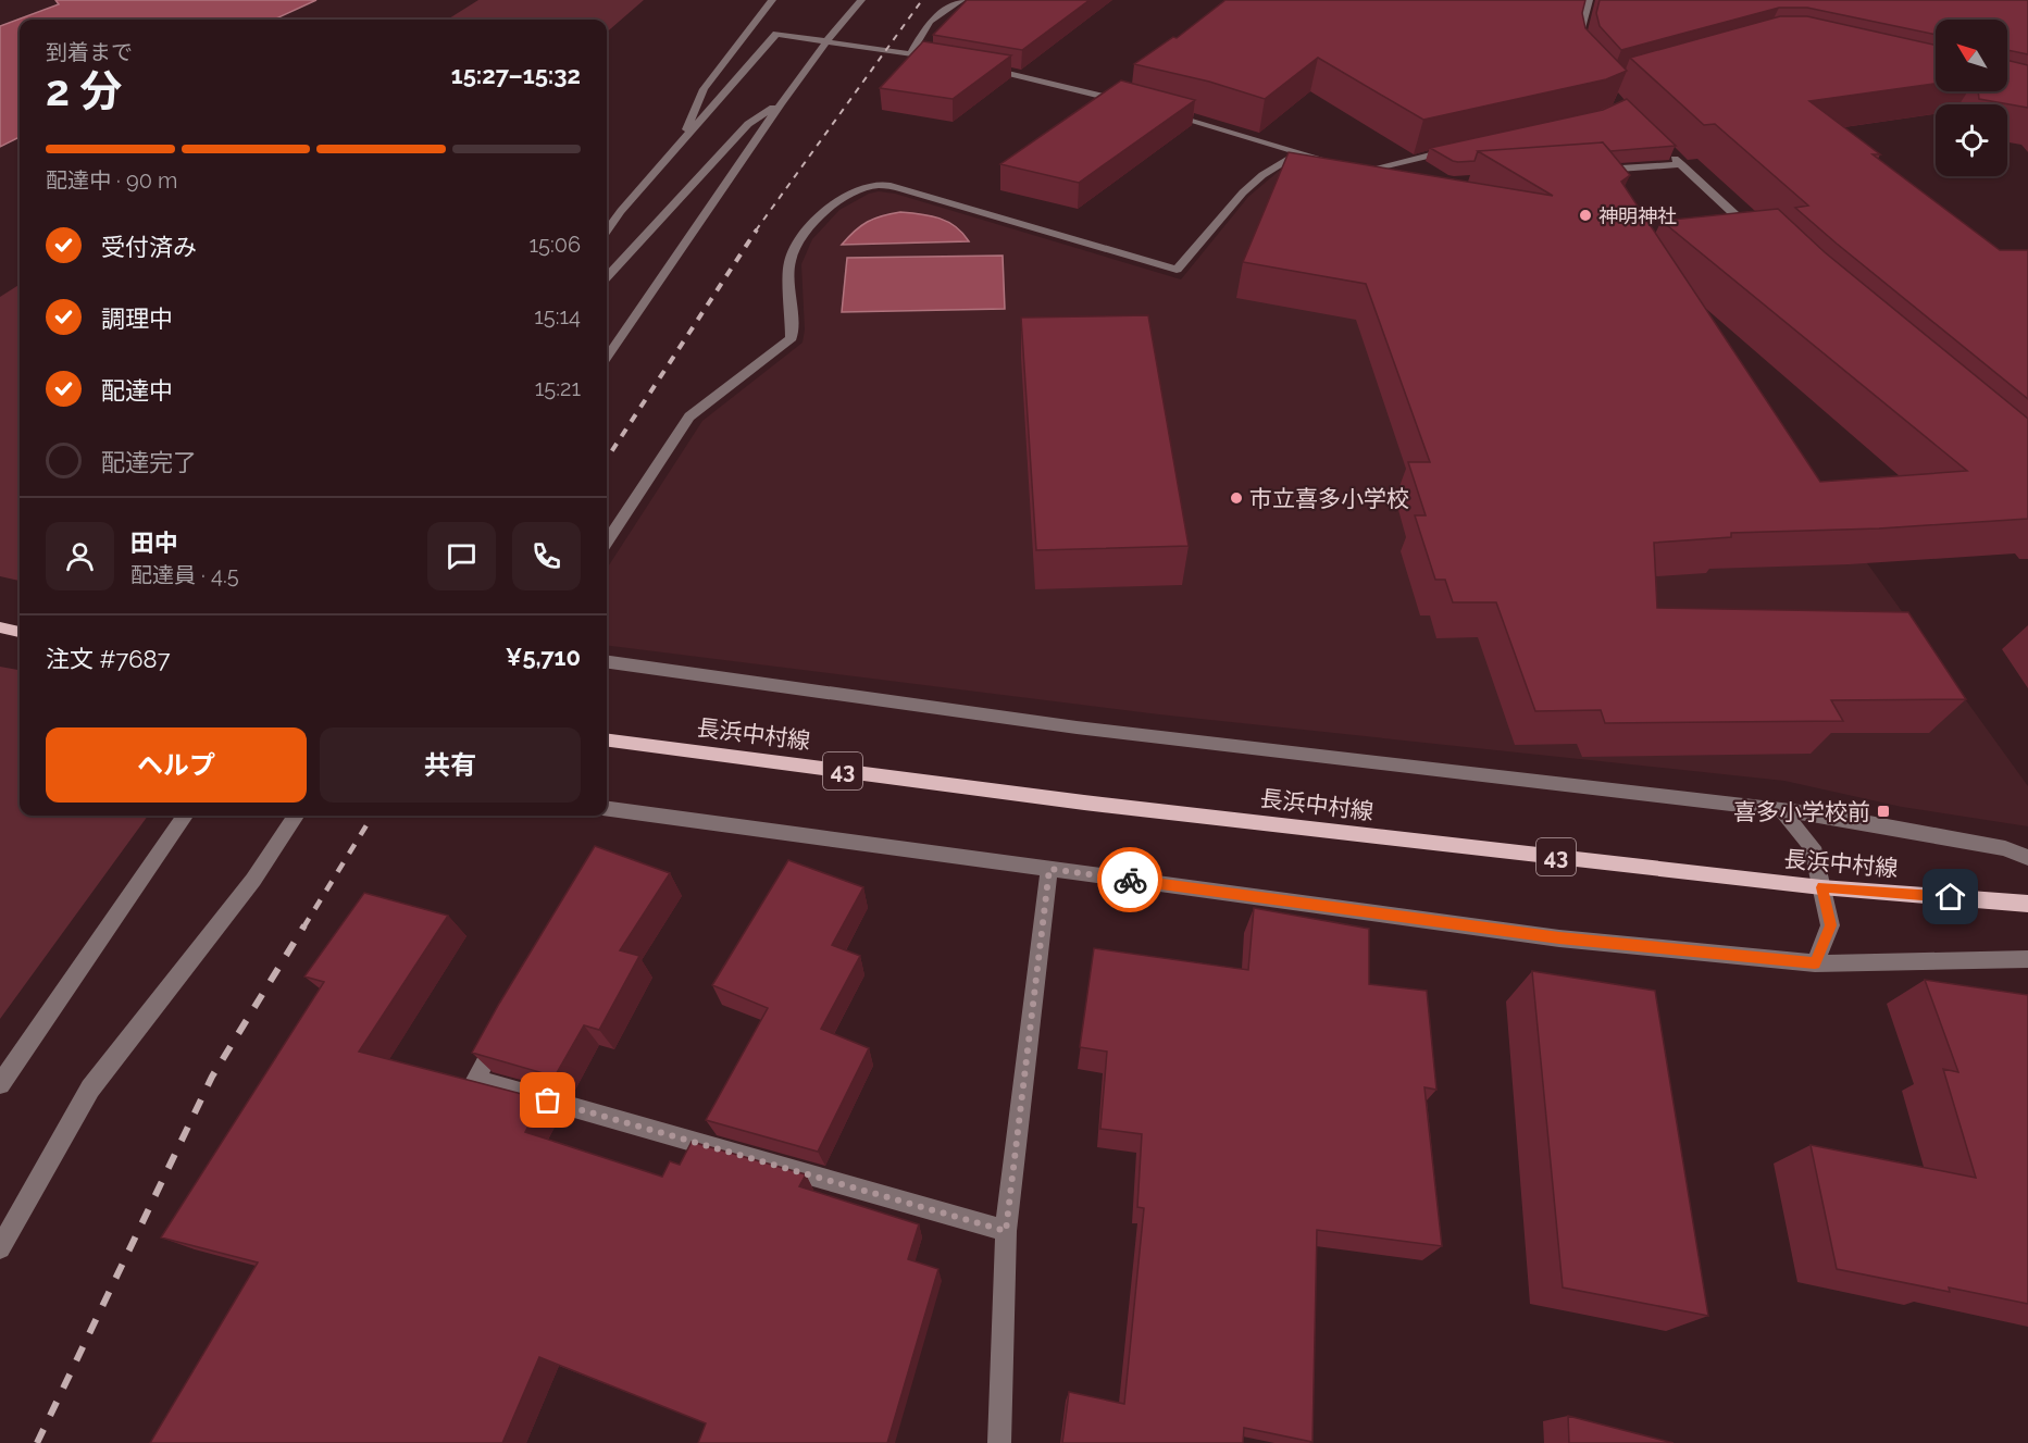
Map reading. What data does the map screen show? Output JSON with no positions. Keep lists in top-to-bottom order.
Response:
{
  "streets": {
    "main road": ["長浜中村線", "43"]
  },
  "places": {
    "other": ["神明神社", "市立喜多小学校"],
    "transit": ["喜多小学校前"]
  },
  "north": "top left",
  "page": {
    "heading": ["2 分", "到着まで", "15:27–15:32"],
    "panel": [
      "田中",
      "配達員 · 4.5",
      "注文 #7687",
      "¥5,710"
    ],
    "bar": "配達中 · 90 m",
    "list": [
      ["受付済み", "15:06"],
      ["調理中", "15:14"],
      ["配達中", "15:21"],
      "配達完了"
    ],
    "buttons": ["ヘルプ", "共有"]
  }
}
